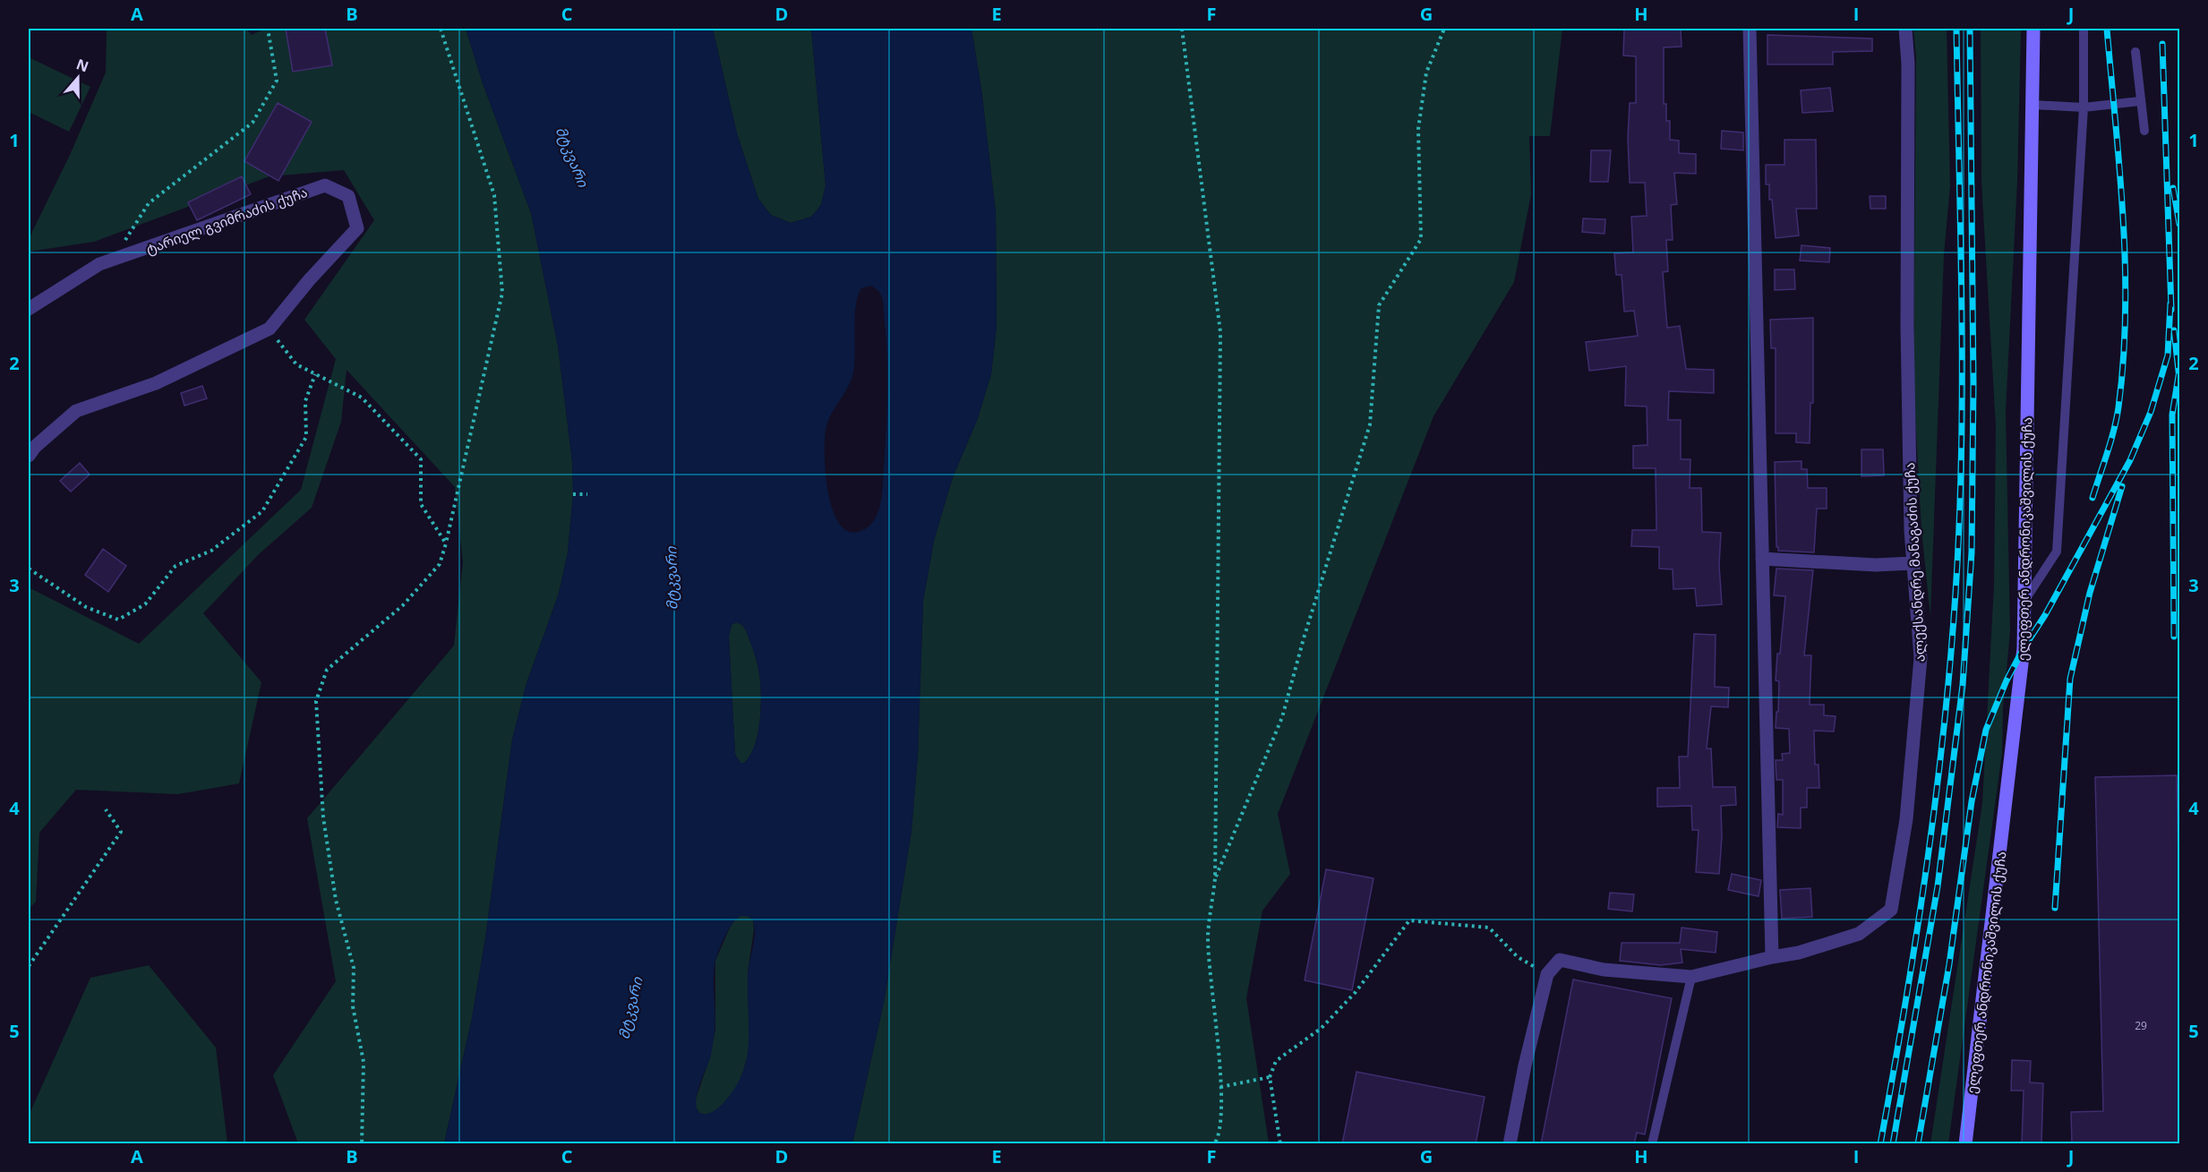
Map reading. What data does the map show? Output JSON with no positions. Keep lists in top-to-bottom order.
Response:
{
  "streets": {
    "main road": ["ელეფთერ ანდრონიკაშვილის ქუჩა"],
    "street": ["ტარიელ გვიმრაძის ქუჩა", "ალექსანდრე მანაგაძის ქუჩა"]
  },
  "water": ["მტკვარი"],
  "house_numbers": ["29"],
  "north": "top",
  "grid": {
    "columns": [
      "A",
      "B",
      "C",
      "D",
      "E",
      "F",
      "G",
      "H",
      "I",
      "J"
    ],
    "rows": [
      "1",
      "2",
      "3",
      "4",
      "5"
    ]
  }
}
